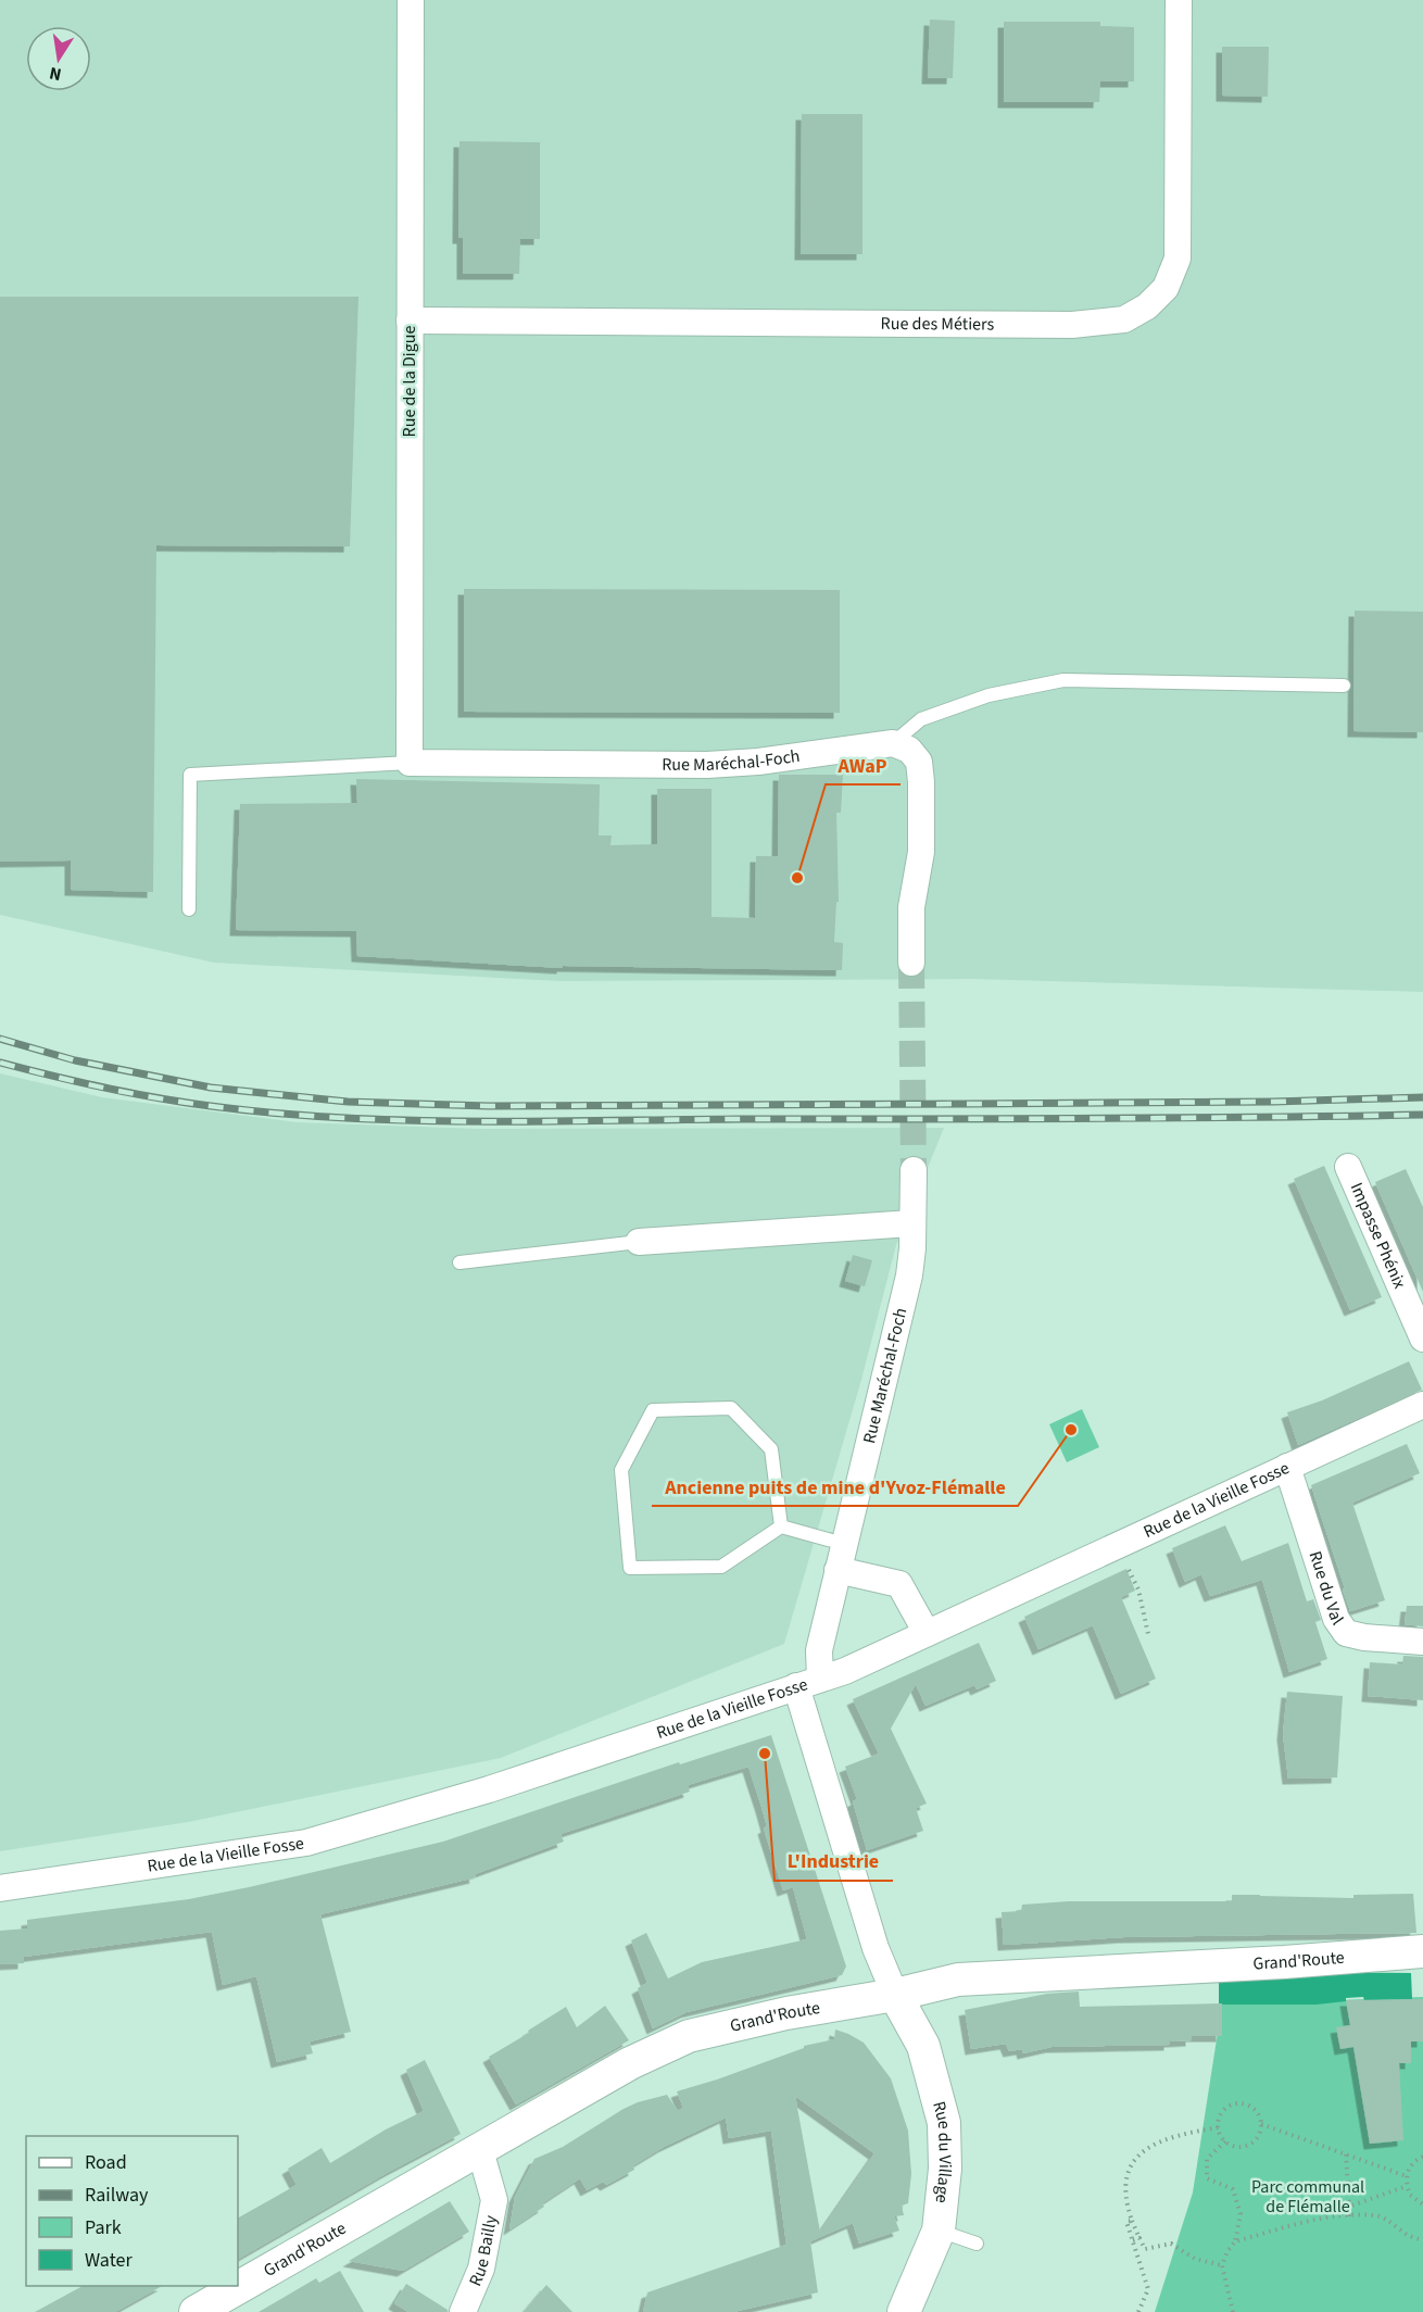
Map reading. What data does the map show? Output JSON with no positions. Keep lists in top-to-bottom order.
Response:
{
  "streets": {
    "street": [
      "Rue des Métiers",
      "Rue de la Digue",
      "Rue Maréchal-Foch",
      "Impasse Phénix",
      "Rue de la Vieille Fosse",
      "Rue du Val",
      "Grand'Route",
      "Rue du Village",
      "Rue Bailly"
    ]
  },
  "crossings": [
    ["Rue des Métiers", "Rue de la Digue"],
    ["Rue de la Digue", "Rue Maréchal-Foch"],
    ["Rue Maréchal-Foch", "Rue de la Vieille Fosse"],
    ["Rue Maréchal-Foch", "Grand'Route"],
    ["Rue Maréchal-Foch", "Rue du Village"],
    ["Rue de la Vieille Fosse", "Rue du Val"],
    ["Grand'Route", "Rue du Village"],
    ["Grand'Route", "Rue Bailly"]
  ],
  "parks": ["Parc communal de Flémalle"],
  "places": ["AWaP", "Ancienne puits de mine d'Yvoz-Flémalle", "L'Industrie"],
  "legend": [
    "Road",
    "Railway",
    "Park",
    "Water"
  ],
  "north": "bottom"
}
